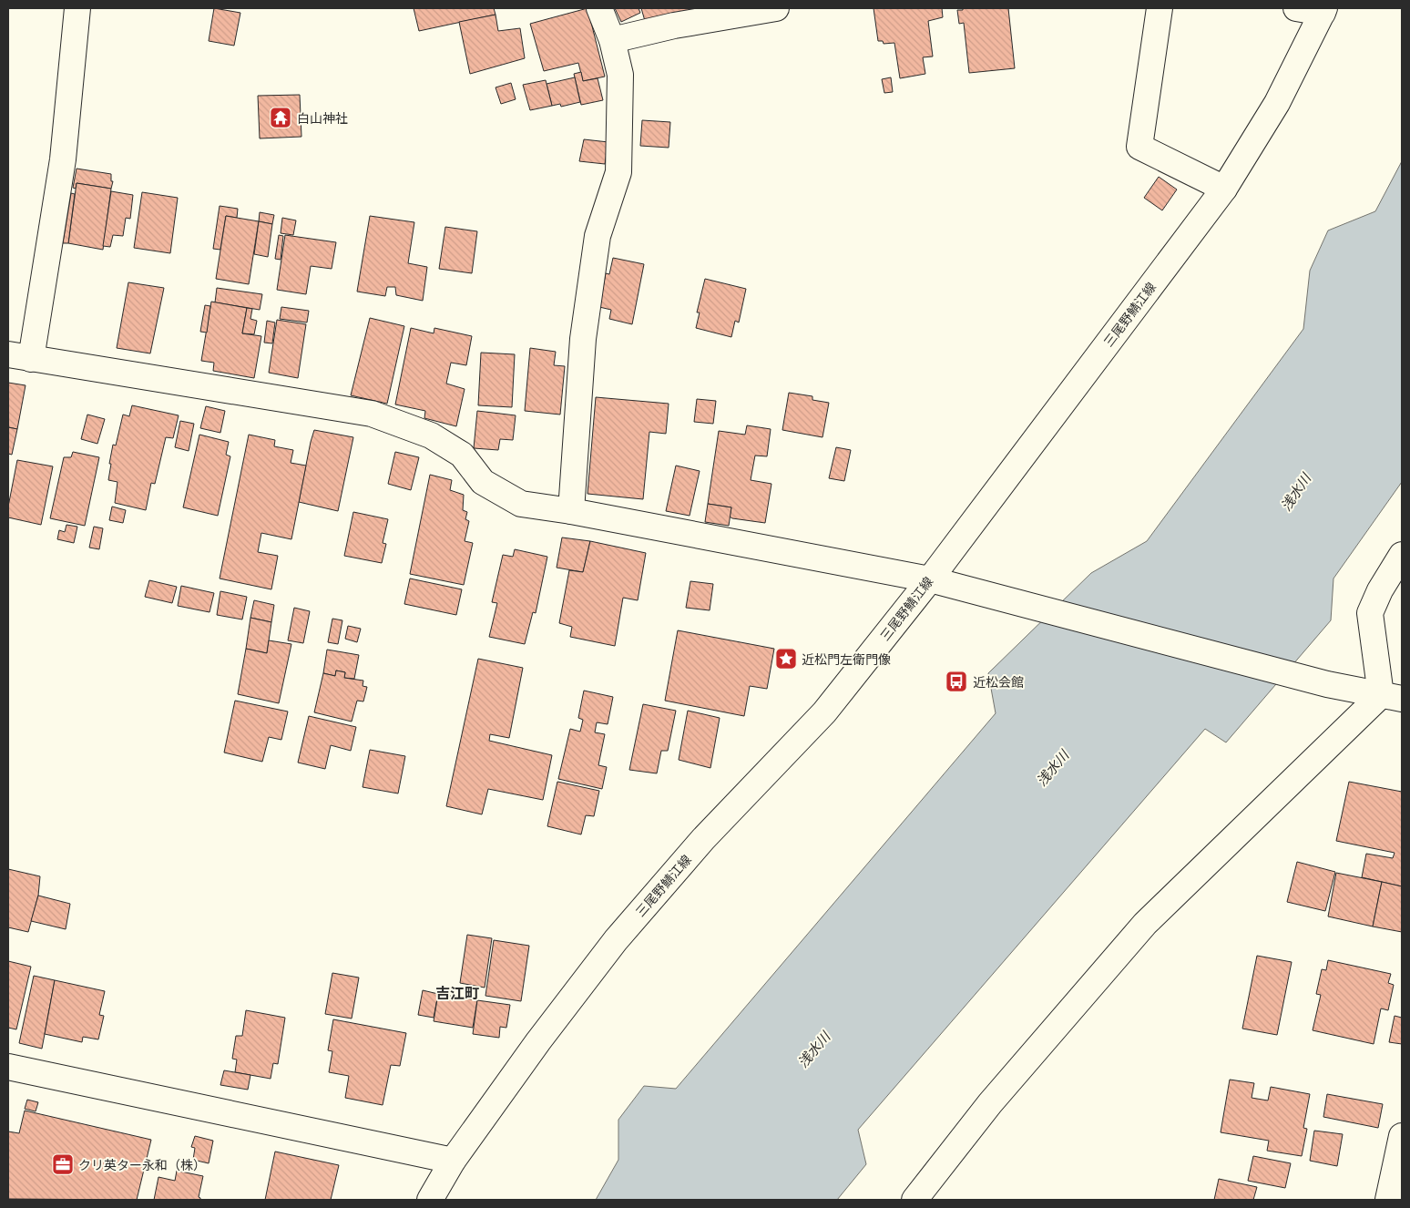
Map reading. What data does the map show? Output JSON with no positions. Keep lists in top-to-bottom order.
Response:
{
  "streets": {
    "street": ["三尾野鯖江線"]
  },
  "districts": ["吉江町"],
  "water": ["浅水川"],
  "places": {
    "temple": ["白山神社"],
    "place": ["近松門左衛門像"],
    "bus stop": ["近松会館"],
    "office": ["クリ英ター永和（株）"]
  }
}
